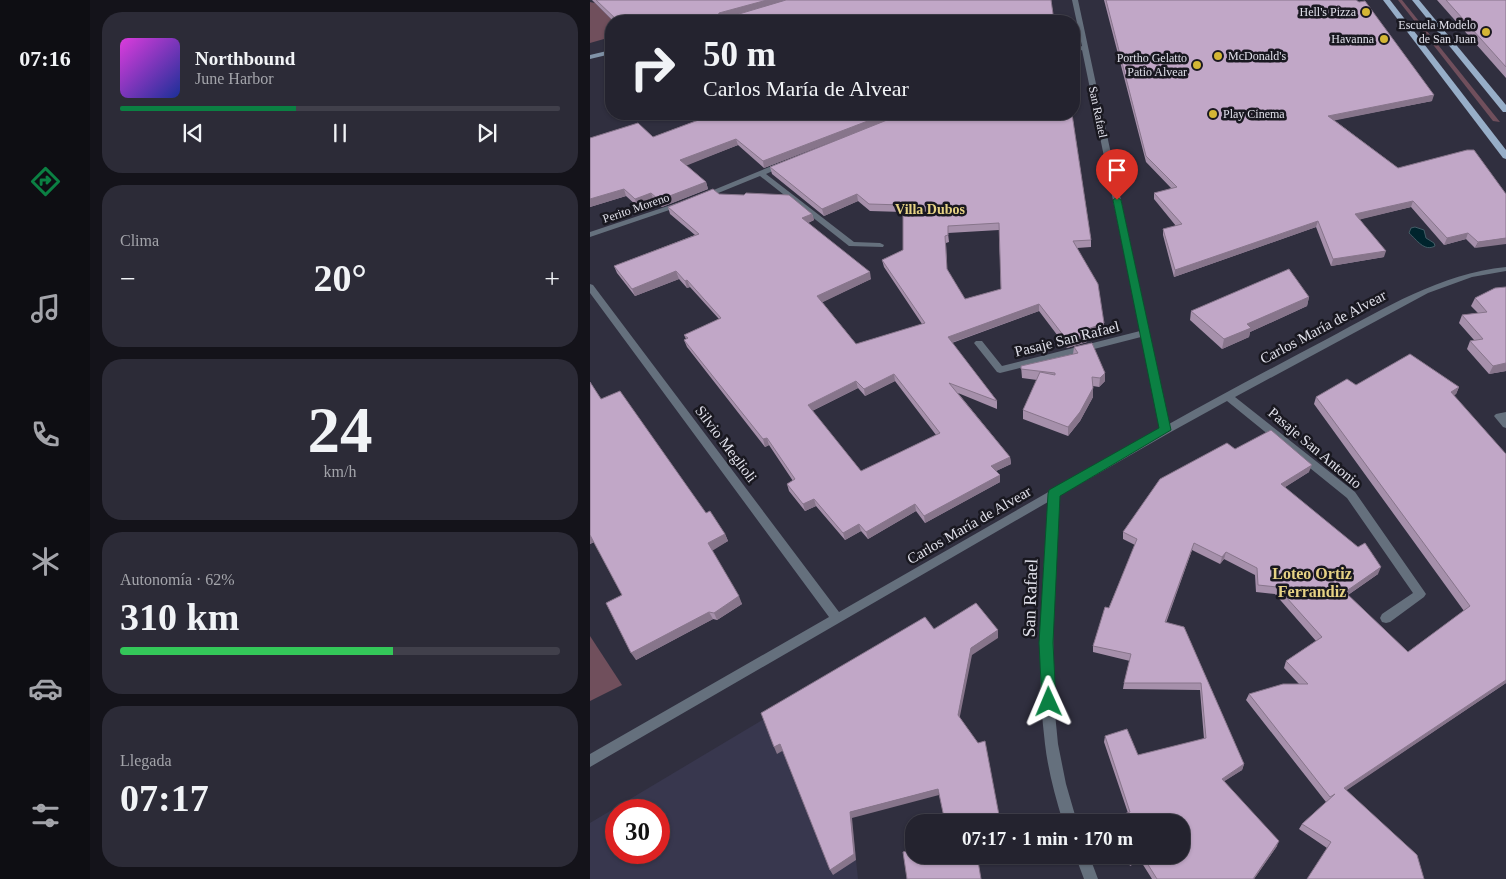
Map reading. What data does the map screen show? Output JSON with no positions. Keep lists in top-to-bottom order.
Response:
{
  "streets": {
    "street": [
      "San Rafael",
      "Perito Moreno",
      "Carlos María de Alvear",
      "Pasaje San Rafael",
      "Silvio Meglioli",
      "Pasaje San Antonio"
    ]
  },
  "crossings": [
    ["San Rafael", "Carlos María de Alvear"],
    ["San Rafael", "Pasaje San Rafael"],
    ["Carlos María de Alvear", "Silvio Meglioli"],
    ["Carlos María de Alvear", "Pasaje San Antonio"]
  ],
  "districts": ["Villa Dubos", "Loteo Ortiz Ferrandiz"],
  "places": [
    "Hell's Pizza",
    "Escuela Modelo de San Juan",
    "Havanna",
    "McDonald's",
    "Portho Gelatto Patio Alvear",
    "Play Cinema"
  ],
  "page": {
    "tabs": "07:16",
    "turn": ["50 m", "Carlos María de Alvear"],
    "song": ["Northbound", "June Harbor"],
    "tile": [
      "Clima",
      ["24", "km/h"],
      ["Autonomía · 62%", "310 km"],
      ["Llegada", "07:17"]
    ],
    "heat": ["−", "20°", "+"],
    "limit": "30",
    "trip": "07:17 · 1 min · 170 m"
  }
}
